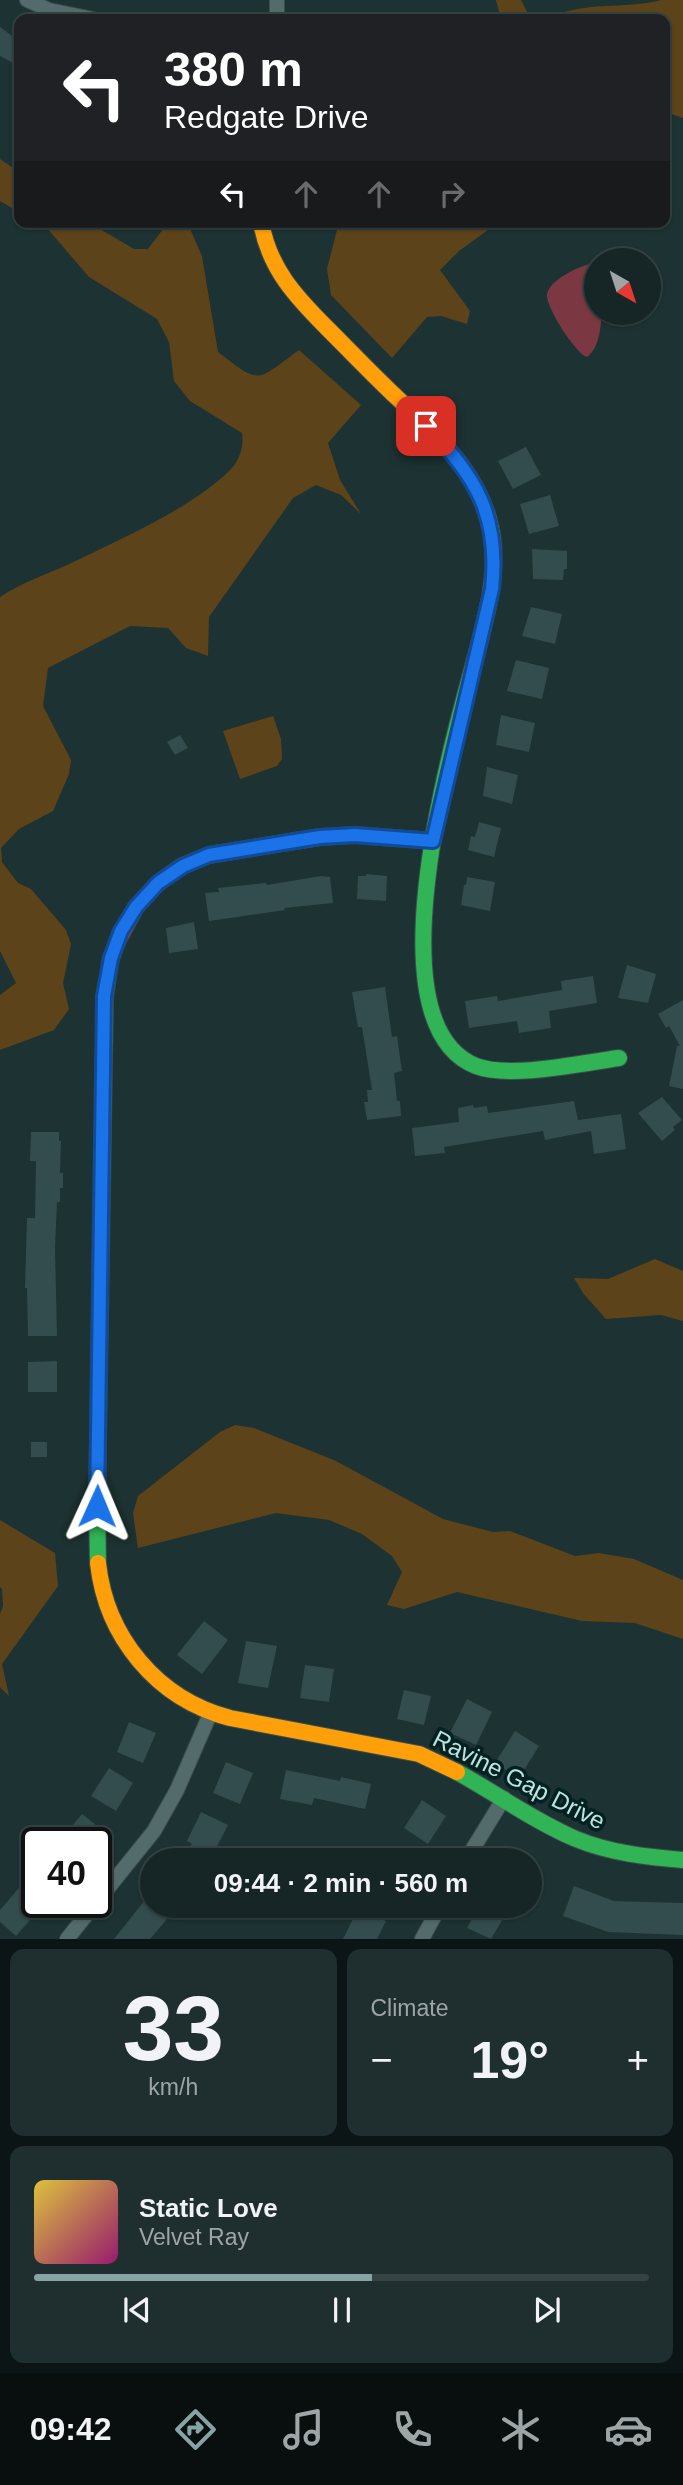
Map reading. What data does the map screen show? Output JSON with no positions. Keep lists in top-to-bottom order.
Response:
{
  "streets": {
    "street": ["Ravine Gap Drive"]
  },
  "north": "bottom right",
  "page": {
    "turn": ["380 m", "Redgate Drive"],
    "limit": "40",
    "trip": "09:44 · 2 min · 560 m",
    "tile": [
      ["33", "km/h"],
      "Climate"
    ],
    "heat": ["−", "19°", "+"],
    "song": ["Static Love", "Velvet Ray"],
    "tabs": "09:42"
  }
}
